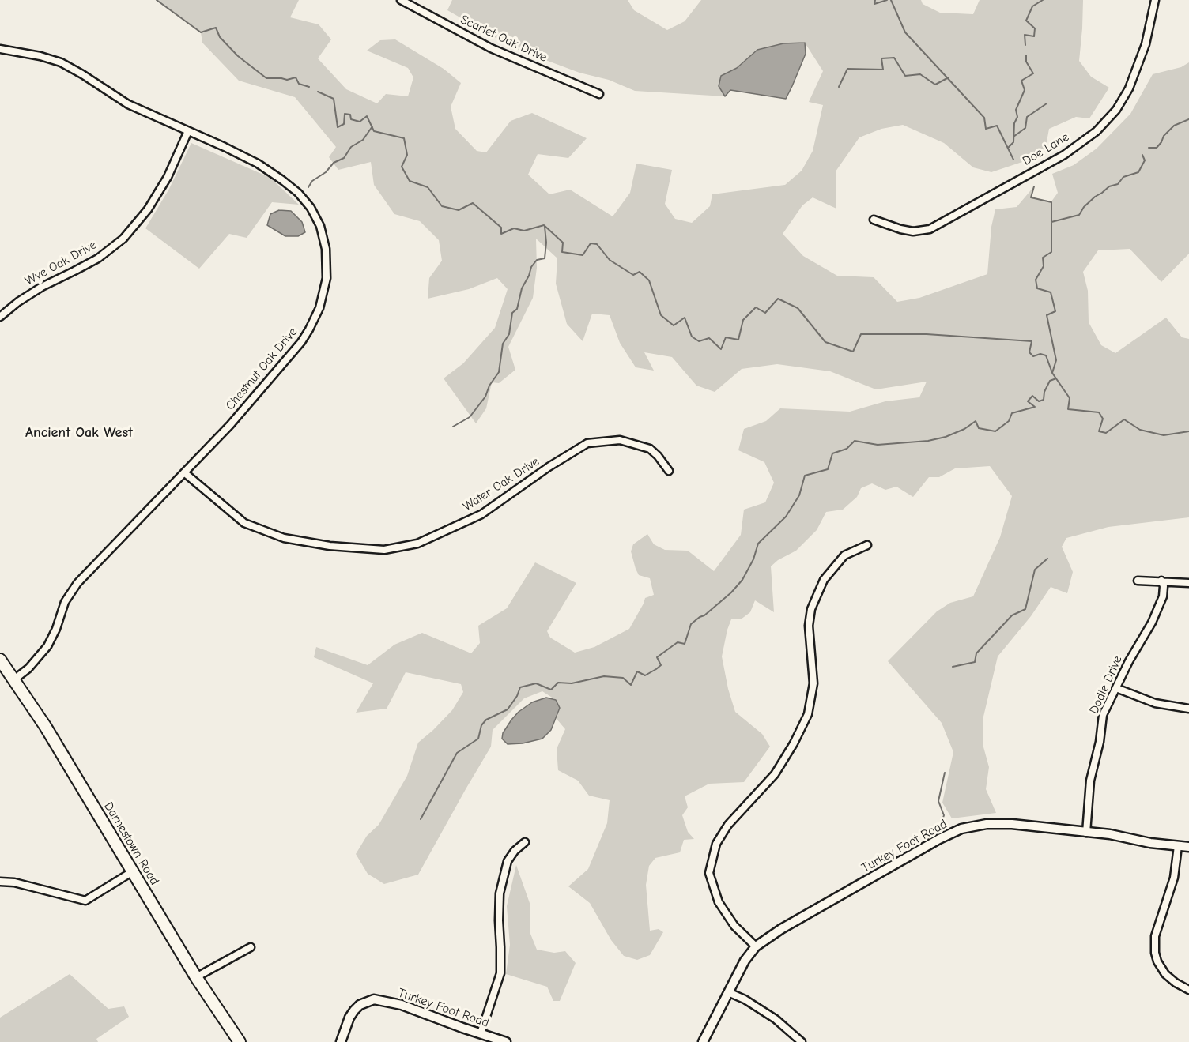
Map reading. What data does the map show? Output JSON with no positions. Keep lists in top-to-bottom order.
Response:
{
  "streets": {
    "main road": ["Darnestown Road"],
    "street": [
      "Scarlet Oak Drive",
      "Doe Lane",
      "Wye Oak Drive",
      "Chestnut Oak Drive",
      "Water Oak Drive",
      "Dodie Drive",
      "Turkey Foot Road"
    ]
  },
  "crossings": [
    ["Wye Oak Drive", "Chestnut Oak Drive"],
    ["Chestnut Oak Drive", "Water Oak Drive"],
    ["Chestnut Oak Drive", "Darnestown Road"],
    ["Dodie Drive", "Turkey Foot Road"]
  ],
  "districts": ["Ancient Oak West"]
}
